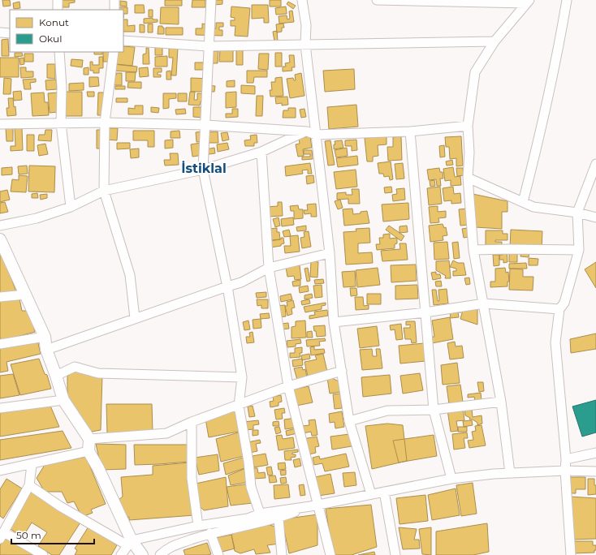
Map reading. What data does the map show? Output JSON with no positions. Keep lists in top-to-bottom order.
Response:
{
  "districts": ["İstiklal"],
  "legend": ["Konut", "Okul"],
  "scale_bar": "50 m"
}
